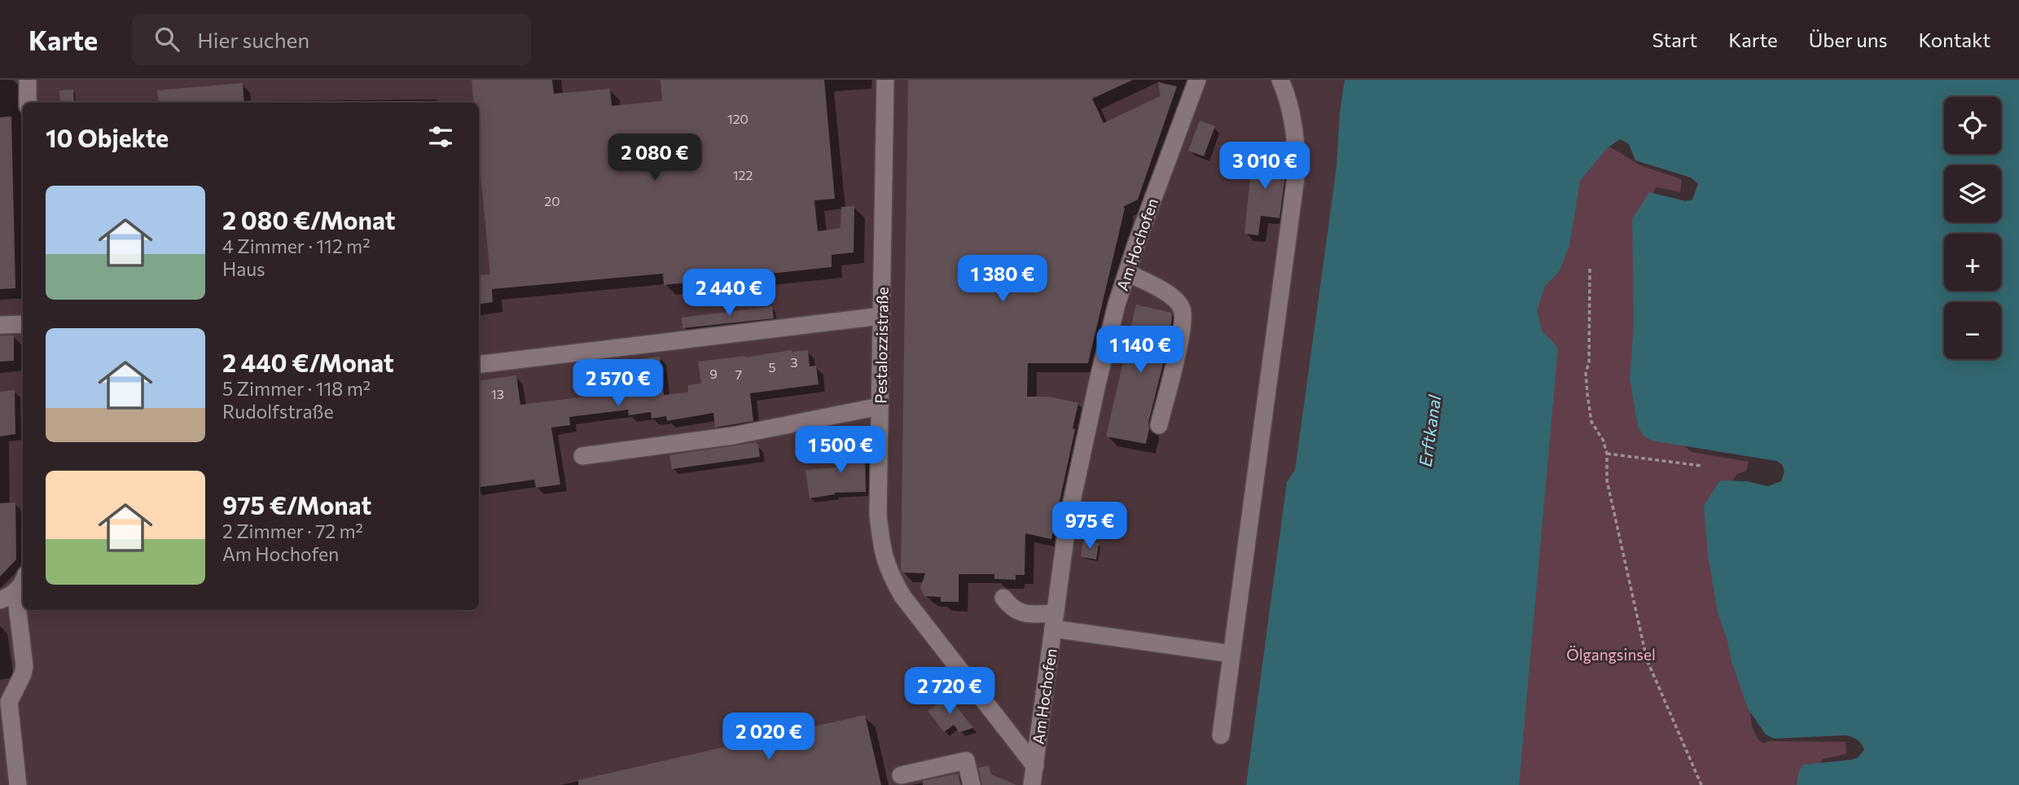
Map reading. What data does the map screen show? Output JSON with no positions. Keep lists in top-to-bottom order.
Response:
{
  "streets": {
    "street": ["Am Hochofen", "Pestalozzistraße"]
  },
  "crossings": [
    ["Am Hochofen", "Pestalozzistraße"]
  ],
  "water": ["Erftkanal"],
  "parks": ["Ölgangsinsel"],
  "house_numbers": [
    "120",
    "122",
    "20",
    "3",
    "5",
    "9",
    "7",
    "13"
  ],
  "page": {
    "header": "Karte",
    "search": "Hier suchen",
    "nav": [
      "Start",
      "Karte",
      "Über uns",
      "Kontakt"
    ],
    "map_buttons": ["+", "−"],
    "heading": "10 Objekte",
    "price": [
      "2 080 €",
      "3 010 €",
      "1 380 €",
      "2 440 €",
      "1 140 €",
      "2 570 €",
      "1 500 €",
      "975 €",
      "2 720 €",
      "2 020 €"
    ],
    "list": [
      {
        "name": "2 080 €/Monat",
        "note": "4 Zimmer · 112 m² · Haus"
      },
      {
        "name": "2 440 €/Monat",
        "note": "5 Zimmer · 118 m² · Rudolfstraße"
      },
      {
        "name": "975 €/Monat",
        "note": "2 Zimmer · 72 m² · Am Hochofen"
      }
    ]
  }
}
